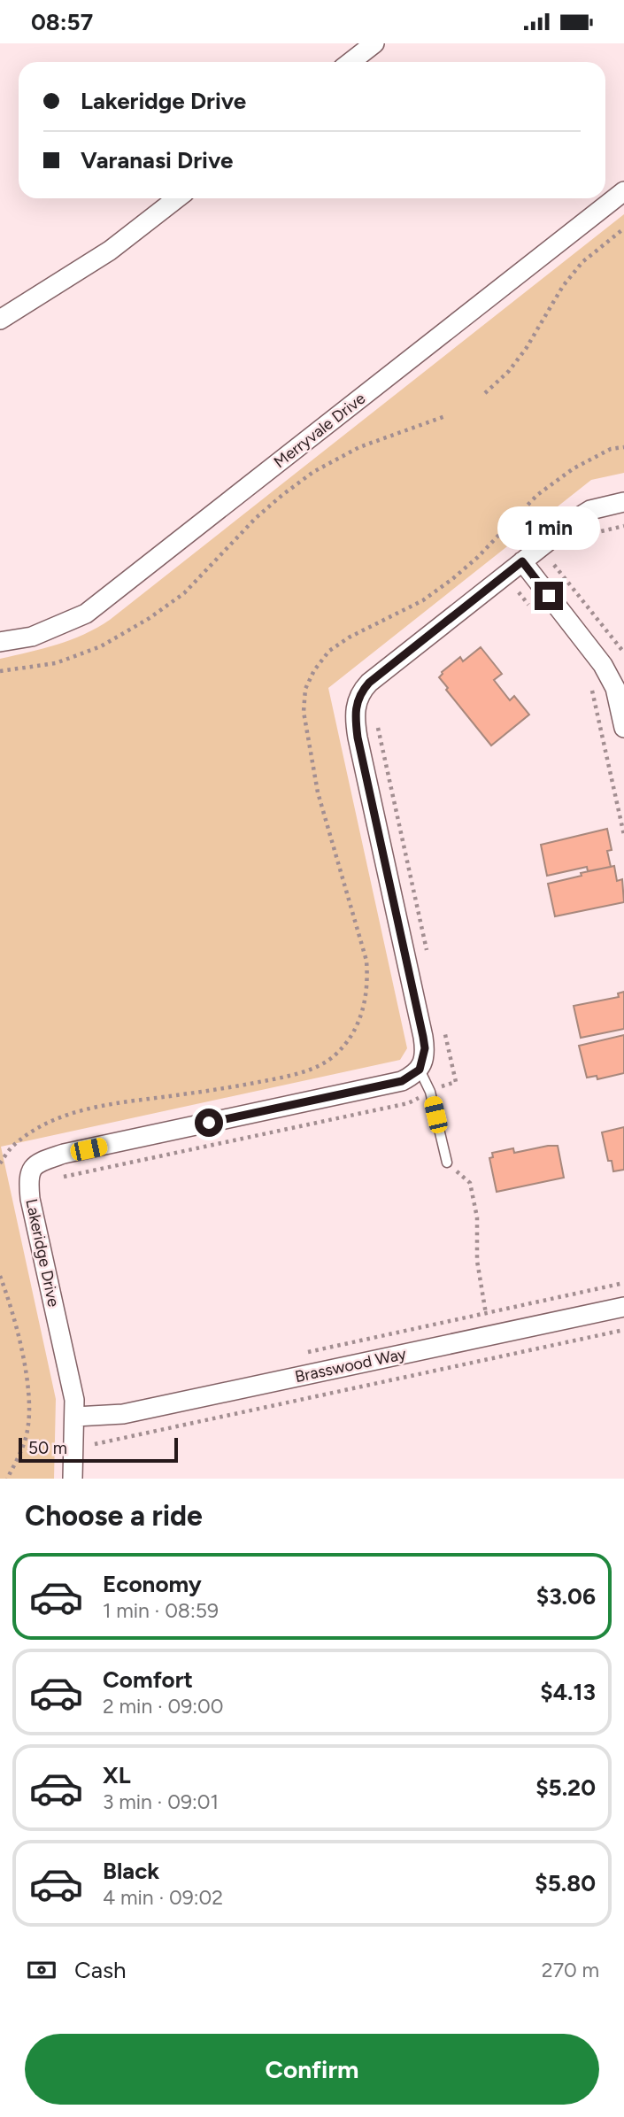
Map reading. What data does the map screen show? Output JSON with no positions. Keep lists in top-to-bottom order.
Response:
{
  "streets": {
    "street": ["Merryvale Drive", "Lakeridge Drive", "Brasswood Way"]
  },
  "crossings": [
    ["Lakeridge Drive", "Brasswood Way"]
  ],
  "scale_bar": "50 m",
  "page": {
    "status": "08:57",
    "banner": ["Lakeridge Drive", "Varanasi Drive"],
    "bubble": "1 min",
    "scale": "50 m",
    "heading": "Choose a ride",
    "list": [
      {
        "name": "Economy",
        "note": "1 min · 08:59",
        "value": "$3.06"
      },
      {
        "name": "Comfort",
        "note": "2 min · 09:00",
        "value": "$4.13"
      },
      {
        "name": "XL",
        "note": "3 min · 09:01",
        "value": "$5.20"
      },
      {
        "name": "Black",
        "note": "4 min · 09:02",
        "value": "$5.80"
      }
    ],
    "pay": ["Cash", "270 m"],
    "buttons": "Confirm"
  }
}
